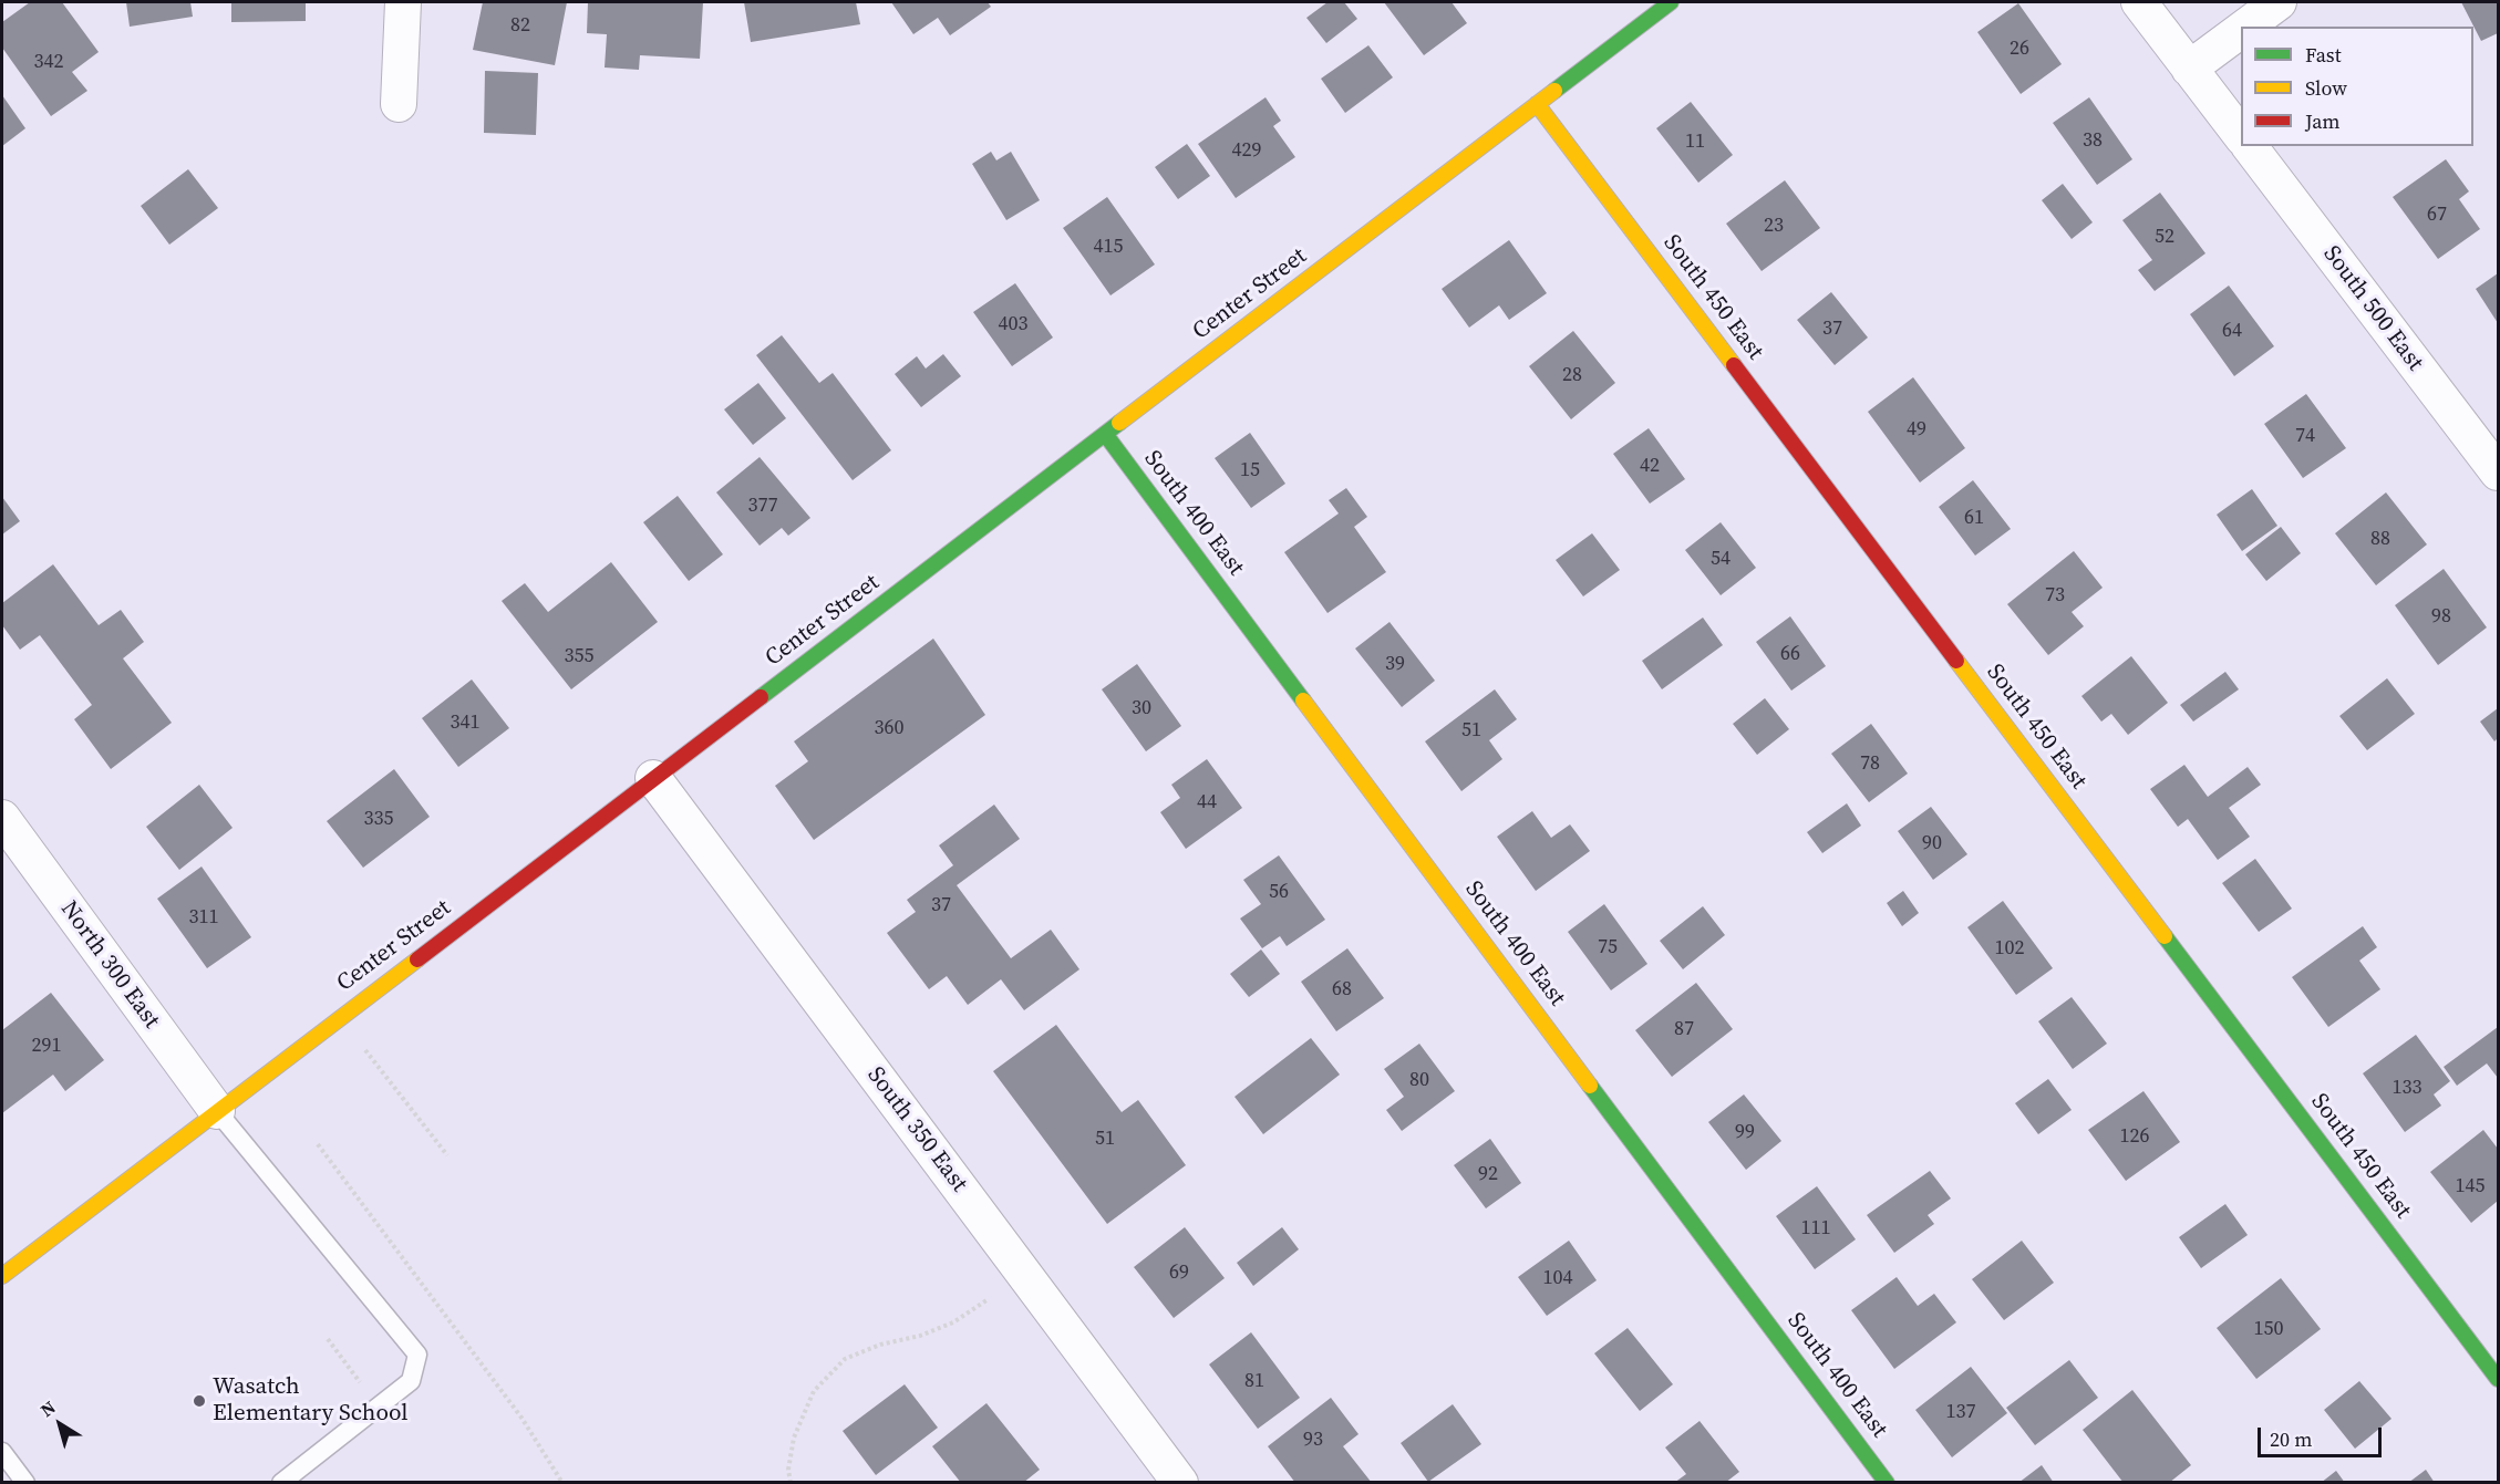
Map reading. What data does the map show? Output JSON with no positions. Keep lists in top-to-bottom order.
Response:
{
  "streets": {
    "street": [
      "Center Street",
      "South 450 East",
      "South 500 East",
      "South 400 East",
      "North 300 East",
      "South 350 East"
    ]
  },
  "crossings": [
    ["Center Street", "South 450 East"],
    ["Center Street", "South 400 East"],
    ["Center Street", "North 300 East"],
    ["Center Street", "South 350 East"]
  ],
  "places": ["Wasatch Elementary School"],
  "house_numbers": [
    "82",
    "26",
    "342",
    "38",
    "11",
    "429",
    "67",
    "23",
    "52",
    "415",
    "403",
    "37",
    "64",
    "28",
    "49",
    "74",
    "42",
    "15",
    "377",
    "61",
    "88",
    "54",
    "73",
    "98",
    "66",
    "355",
    "39",
    "30",
    "341",
    "360",
    "51",
    "78",
    "44",
    "335",
    "90",
    "56",
    "37",
    "311",
    "75",
    "102",
    "68",
    "87",
    "291",
    "80",
    "133",
    "99",
    "126",
    "51",
    "92",
    "145",
    "111",
    "69",
    "104",
    "150",
    "81",
    "137",
    "93"
  ],
  "legend": ["Fast", "Slow", "Jam"],
  "scale_bar": "20 m",
  "north": "top left"
}
